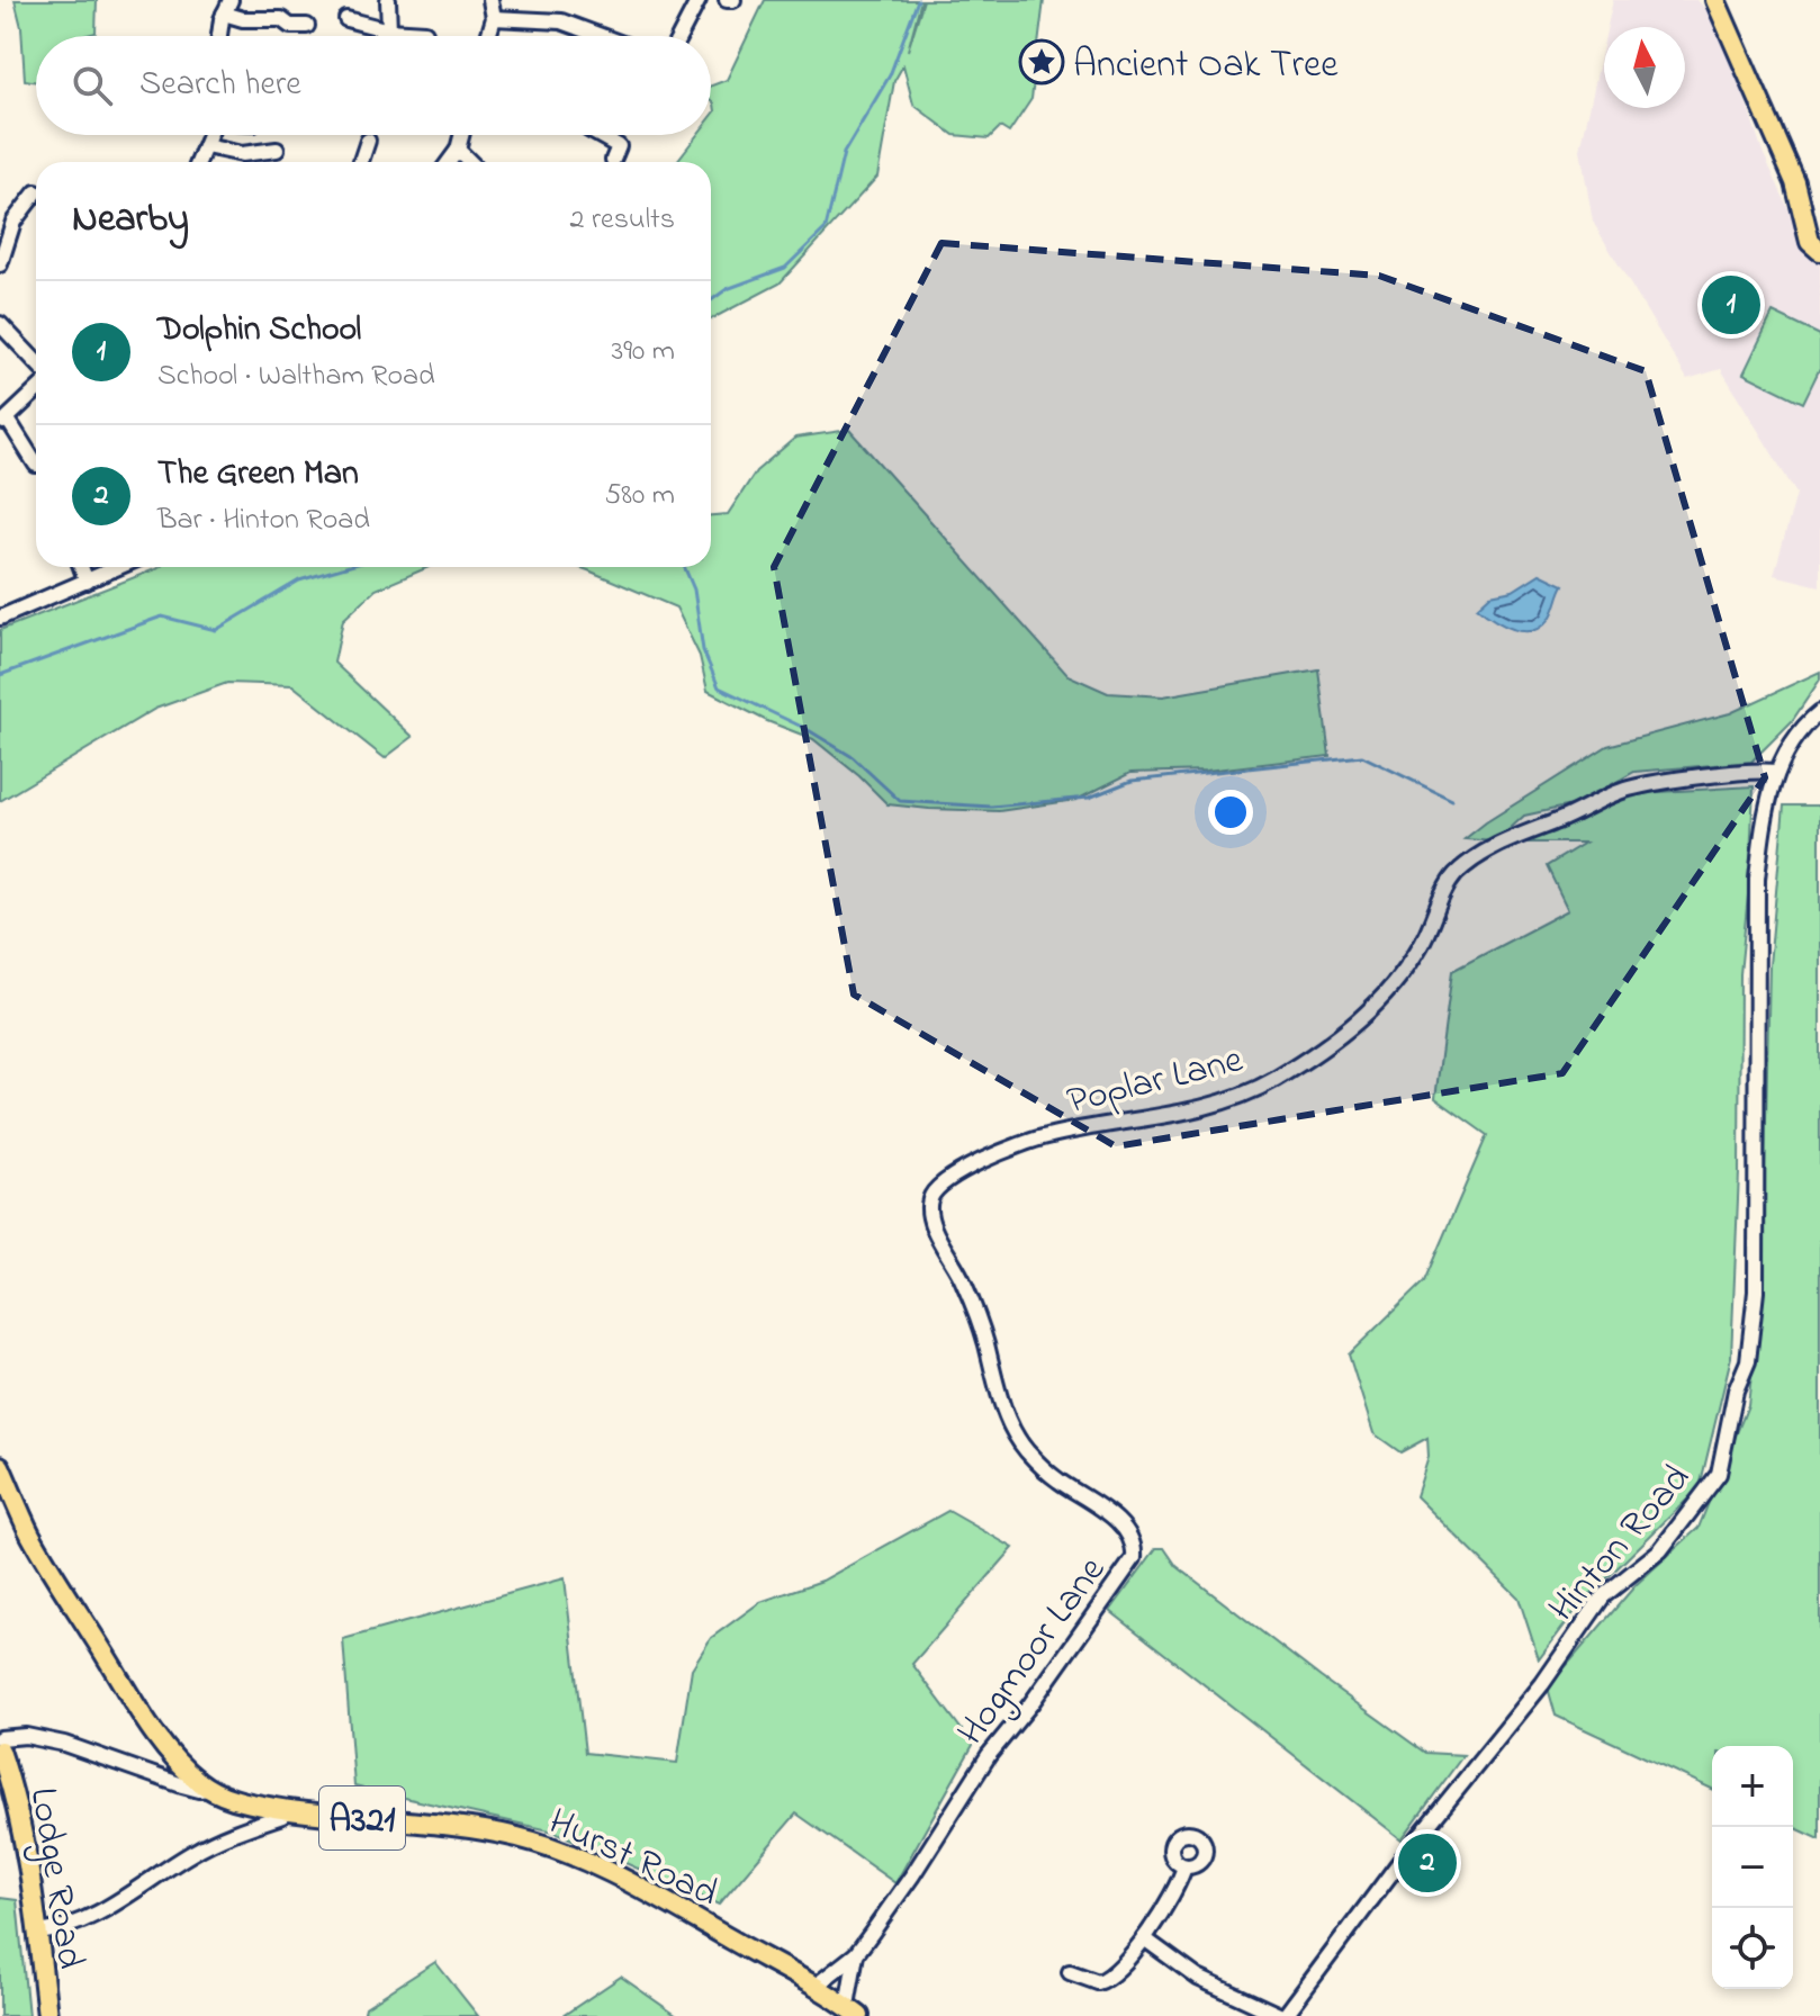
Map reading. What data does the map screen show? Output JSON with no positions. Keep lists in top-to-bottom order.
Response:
{
  "streets": {
    "main road": ["A321", "Hurst Road", "Lodge Road"],
    "street": ["Poplar Lane", "Hinton Road", "Hogmoor Lane"]
  },
  "crossings": [
    ["Poplar Lane", "Hinton Road"],
    ["Poplar Lane", "Hogmoor Lane"],
    ["Hogmoor Lane", "Hurst Road"]
  ],
  "places": {
    "place": ["Ancient Oak Tree"]
  },
  "north": "top",
  "page": {
    "search": "Search here",
    "heading": ["Nearby", "2 results"],
    "pins": ["1", "2"],
    "list": [
      {
        "mark": "1",
        "name": "Dolphin School",
        "note": "School · Waltham Road",
        "value": "390 m"
      },
      {
        "mark": "2",
        "name": "The Green Man",
        "note": "Bar · Hinton Road",
        "value": "580 m"
      }
    ],
    "map_buttons": ["+", "−"]
  }
}
